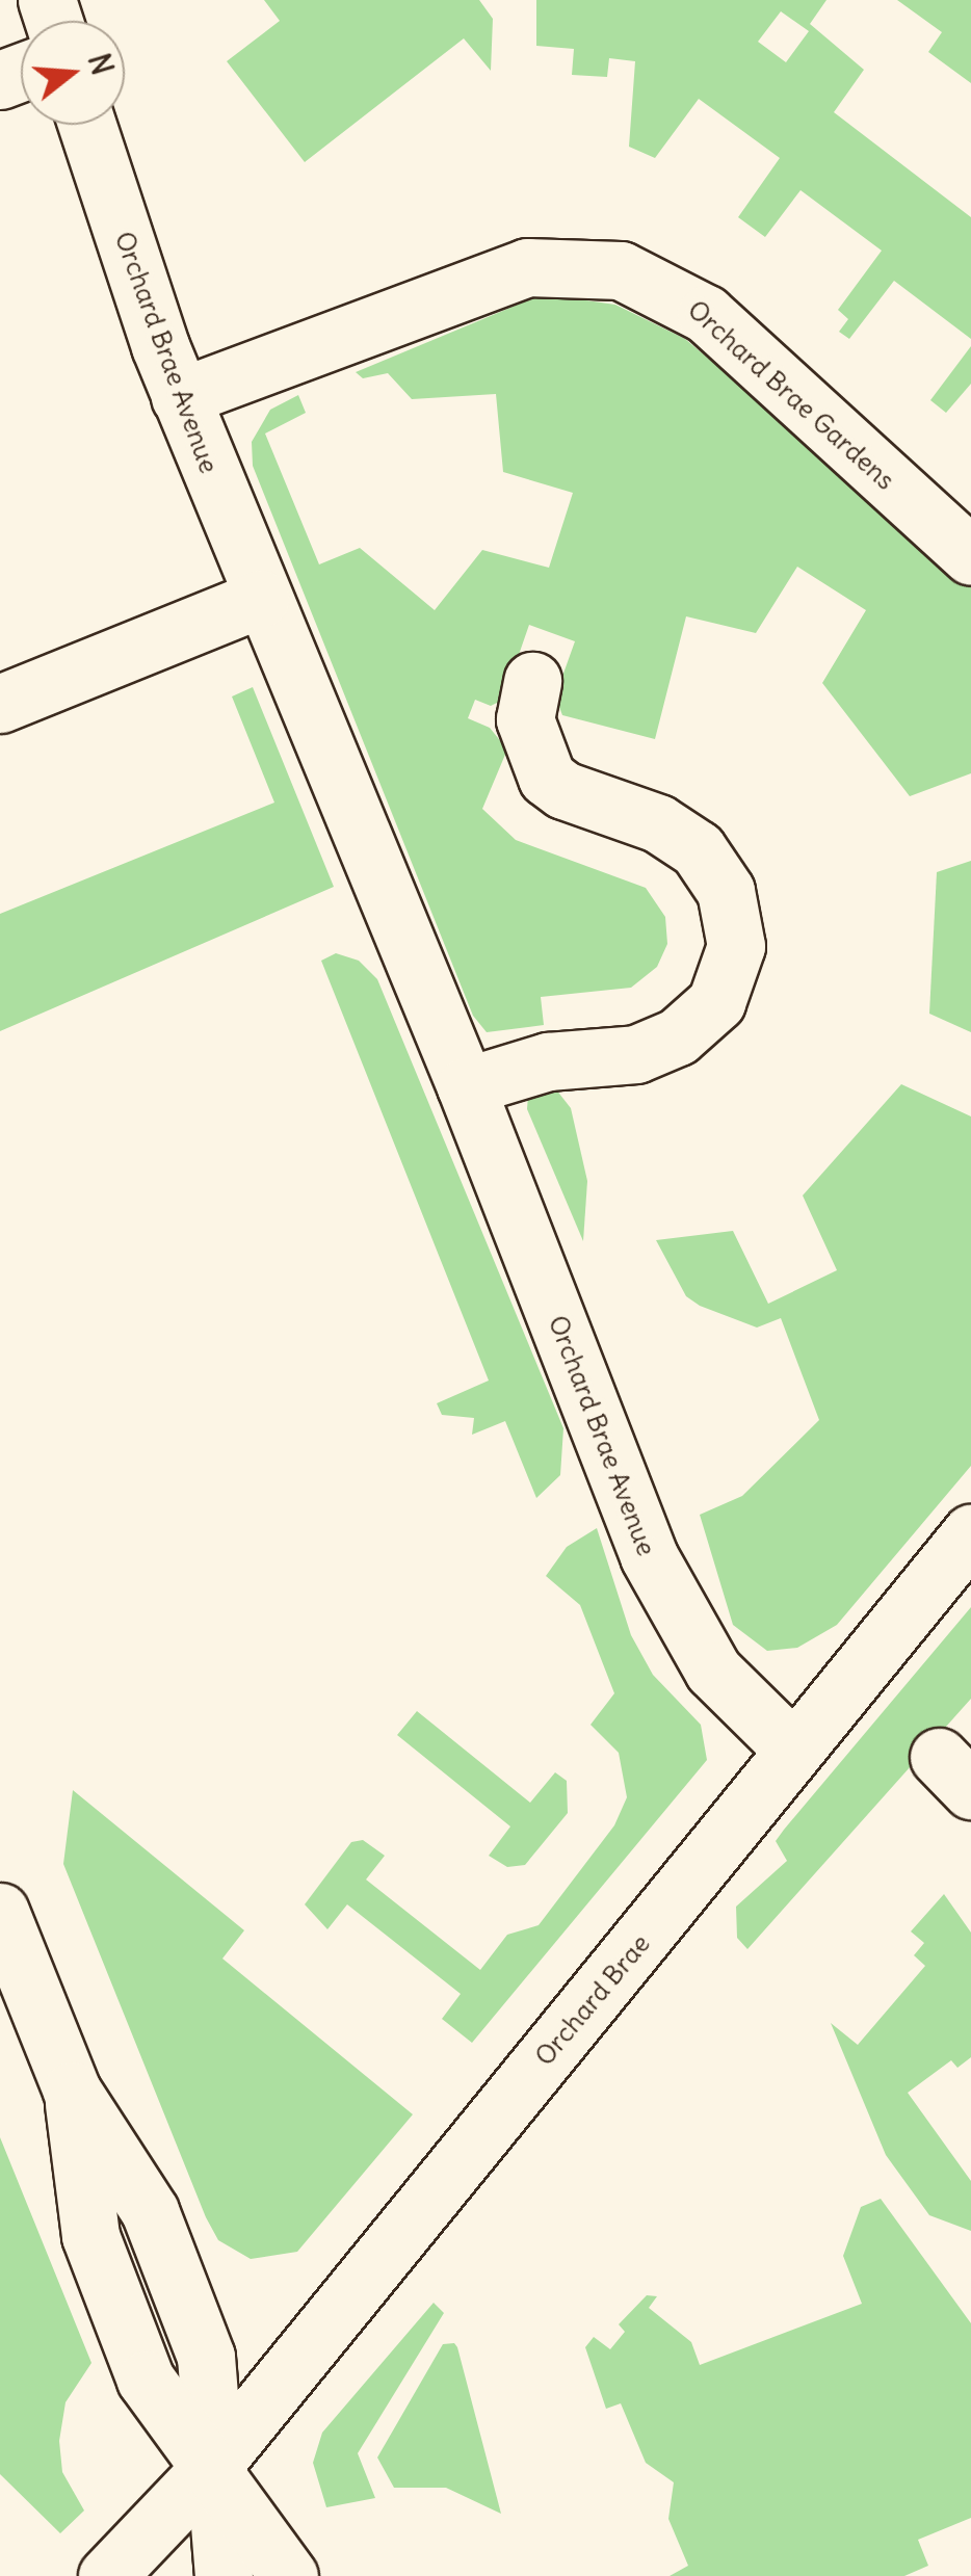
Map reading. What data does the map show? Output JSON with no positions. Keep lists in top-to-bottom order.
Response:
{
  "streets": {
    "street": ["Orchard Brae Avenue", "Orchard Brae Gardens", "Orchard Brae"]
  },
  "crossings": [
    ["Orchard Brae Avenue", "Orchard Brae Gardens"],
    ["Orchard Brae Avenue", "Orchard Brae"]
  ],
  "north": "right"
}
